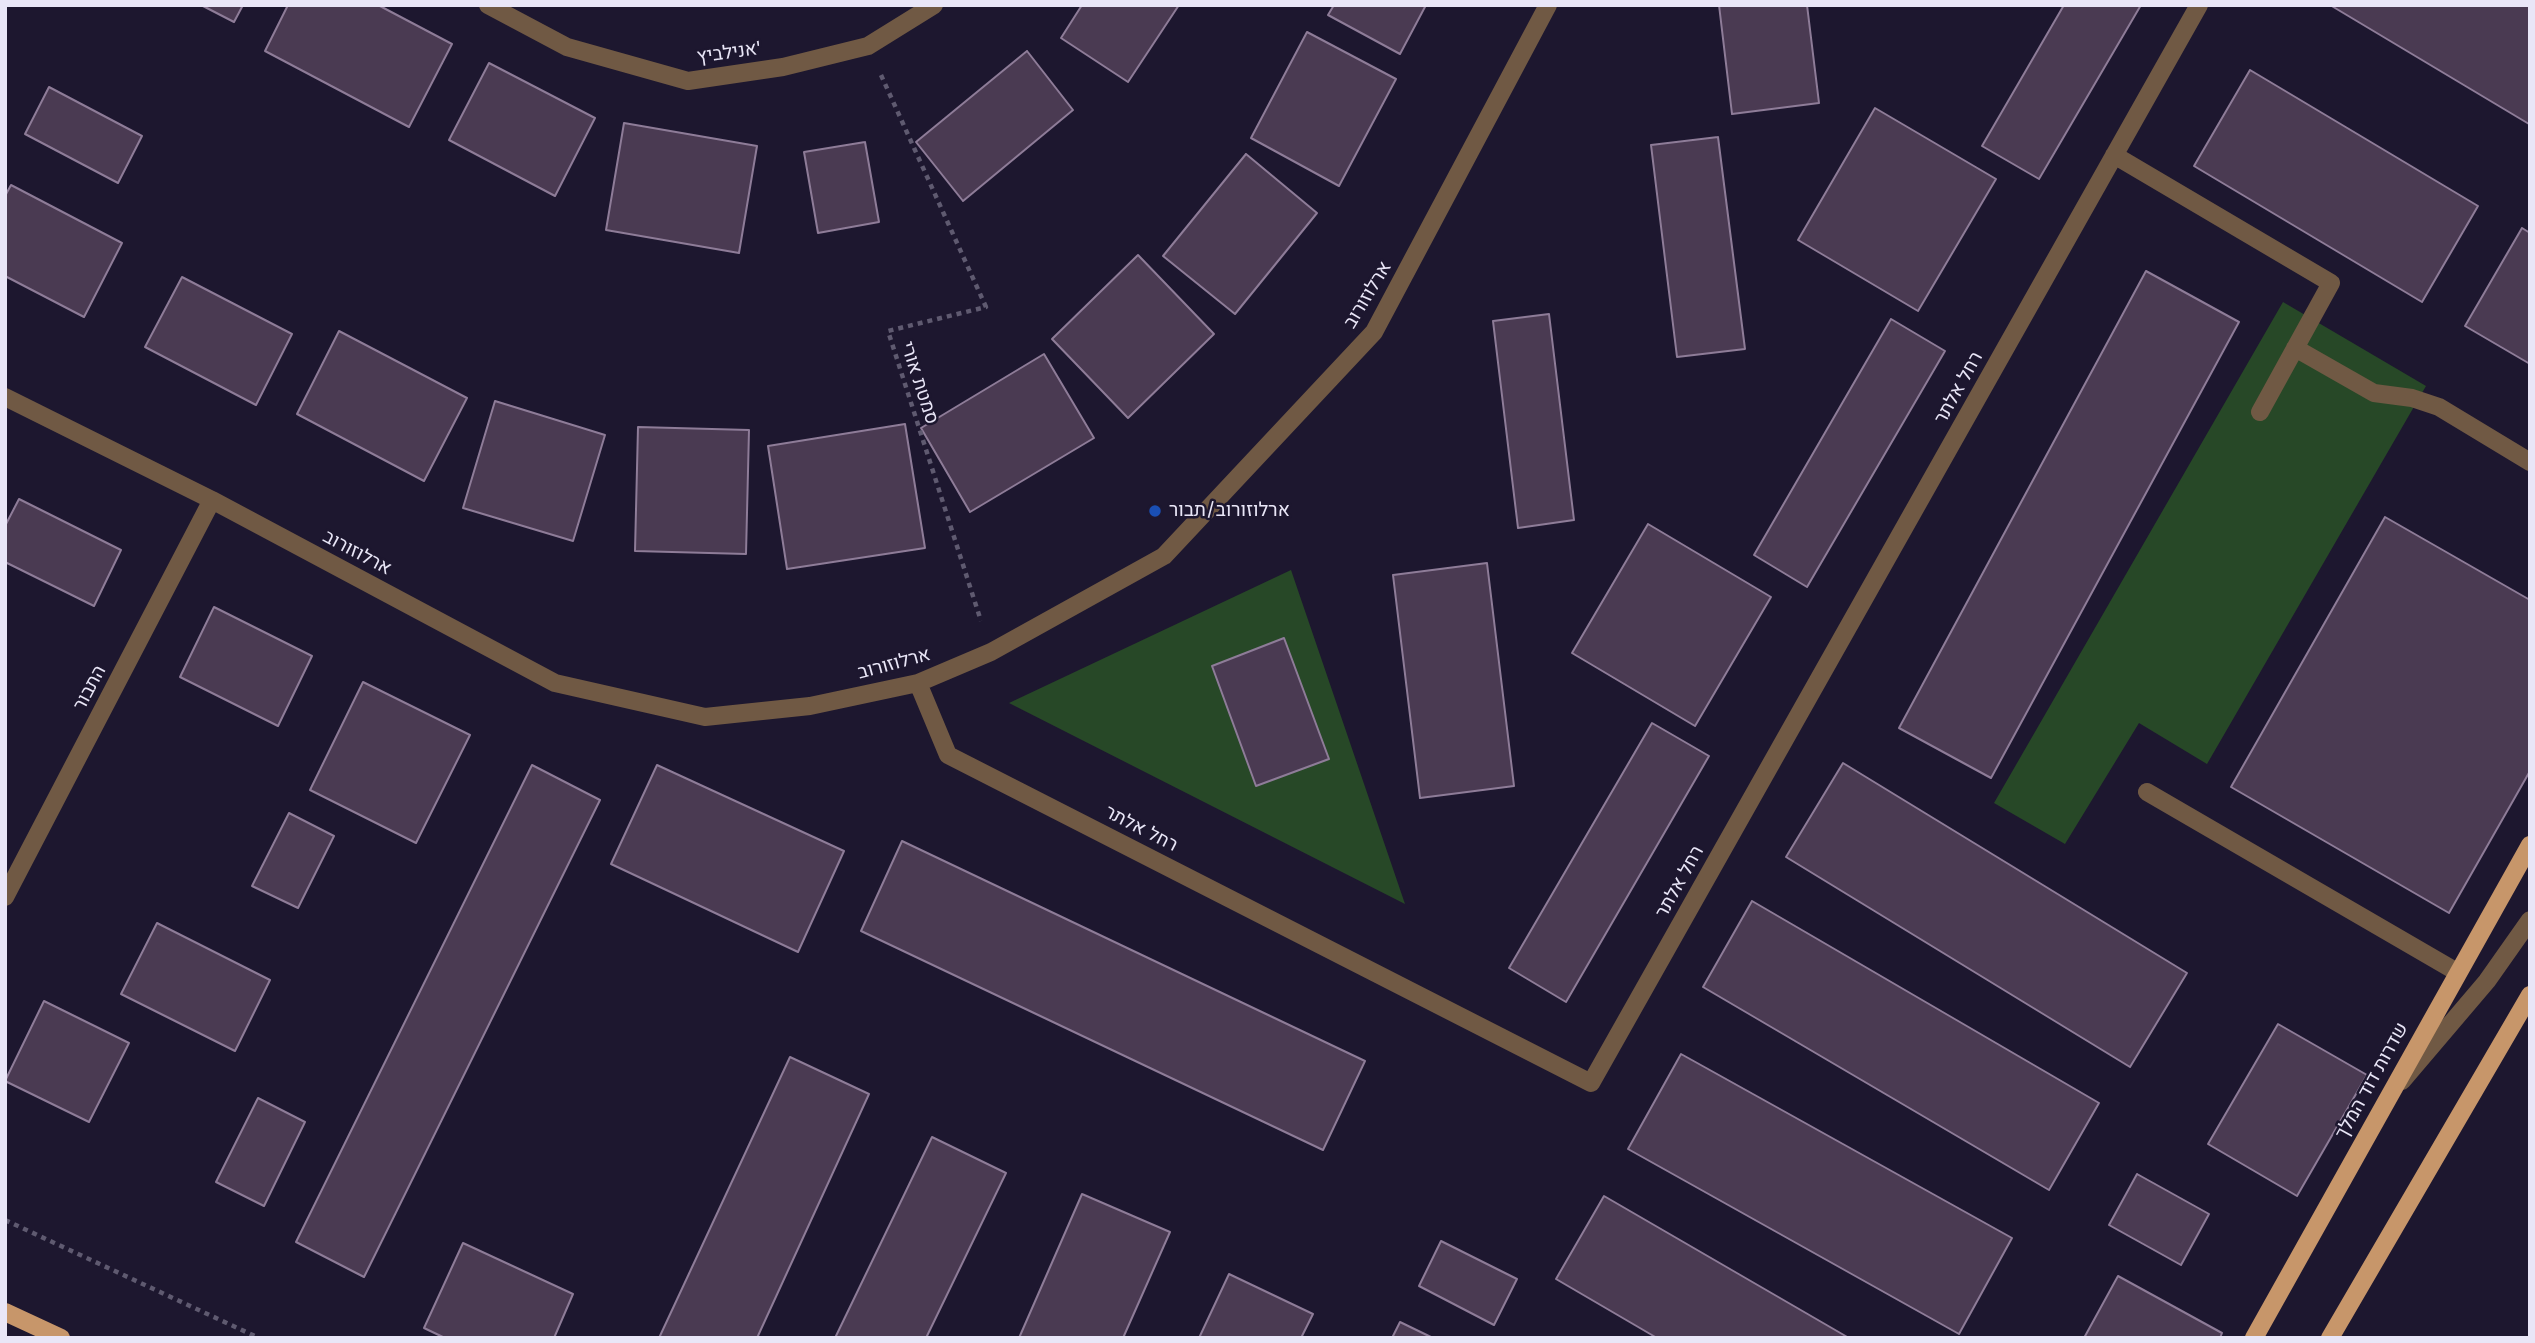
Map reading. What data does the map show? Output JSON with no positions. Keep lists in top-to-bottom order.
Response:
{
  "streets": {
    "main road": ["שדרות דוד המלך"],
    "street": [
      "אנילביץ'",
      "ארלוזורוב",
      "רחל אלתר",
      "התבור"
    ],
    "path": ["סמטת אורי"]
  },
  "crossings": [
    ["אנילביץ'", "סמטת אורי"],
    ["ארלוזורוב", "סמטת אורי"],
    ["ארלוזורוב", "רחל אלתר"],
    ["ארלוזורוב", "התבור"]
  ],
  "places": ["ארלוזורוב/תבור"]
}
